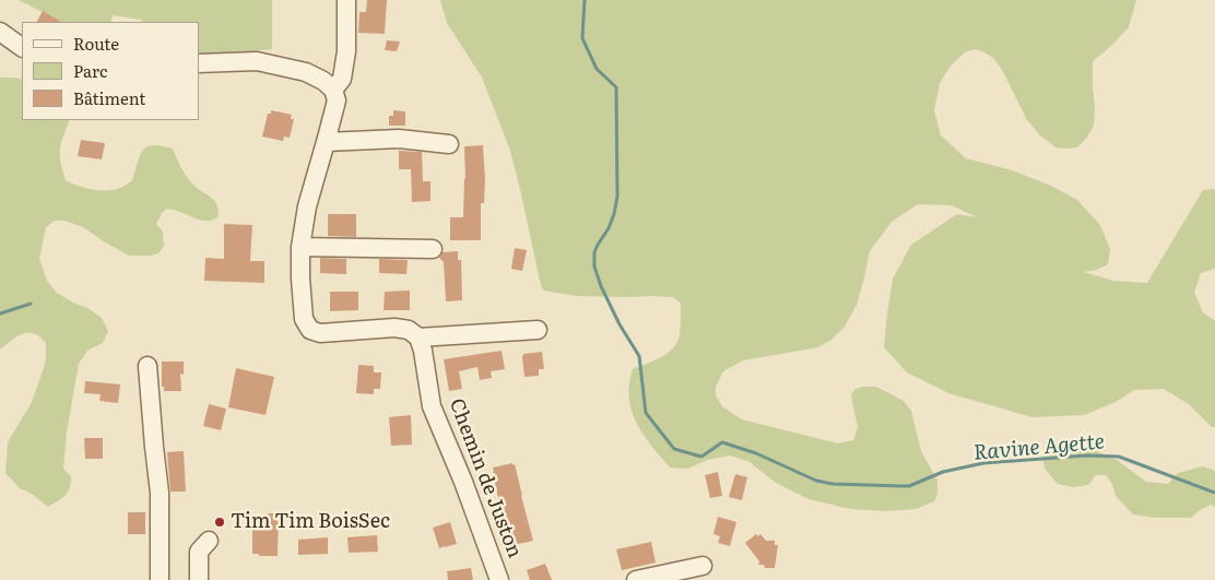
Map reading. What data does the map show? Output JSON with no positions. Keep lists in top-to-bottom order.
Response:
{
  "streets": {
    "street": ["Chemin de Juston"]
  },
  "water": ["Ravine Agette"],
  "places": ["Tim Tim BoisSec"],
  "legend": ["Route", "Parc", "Bâtiment"]
}
